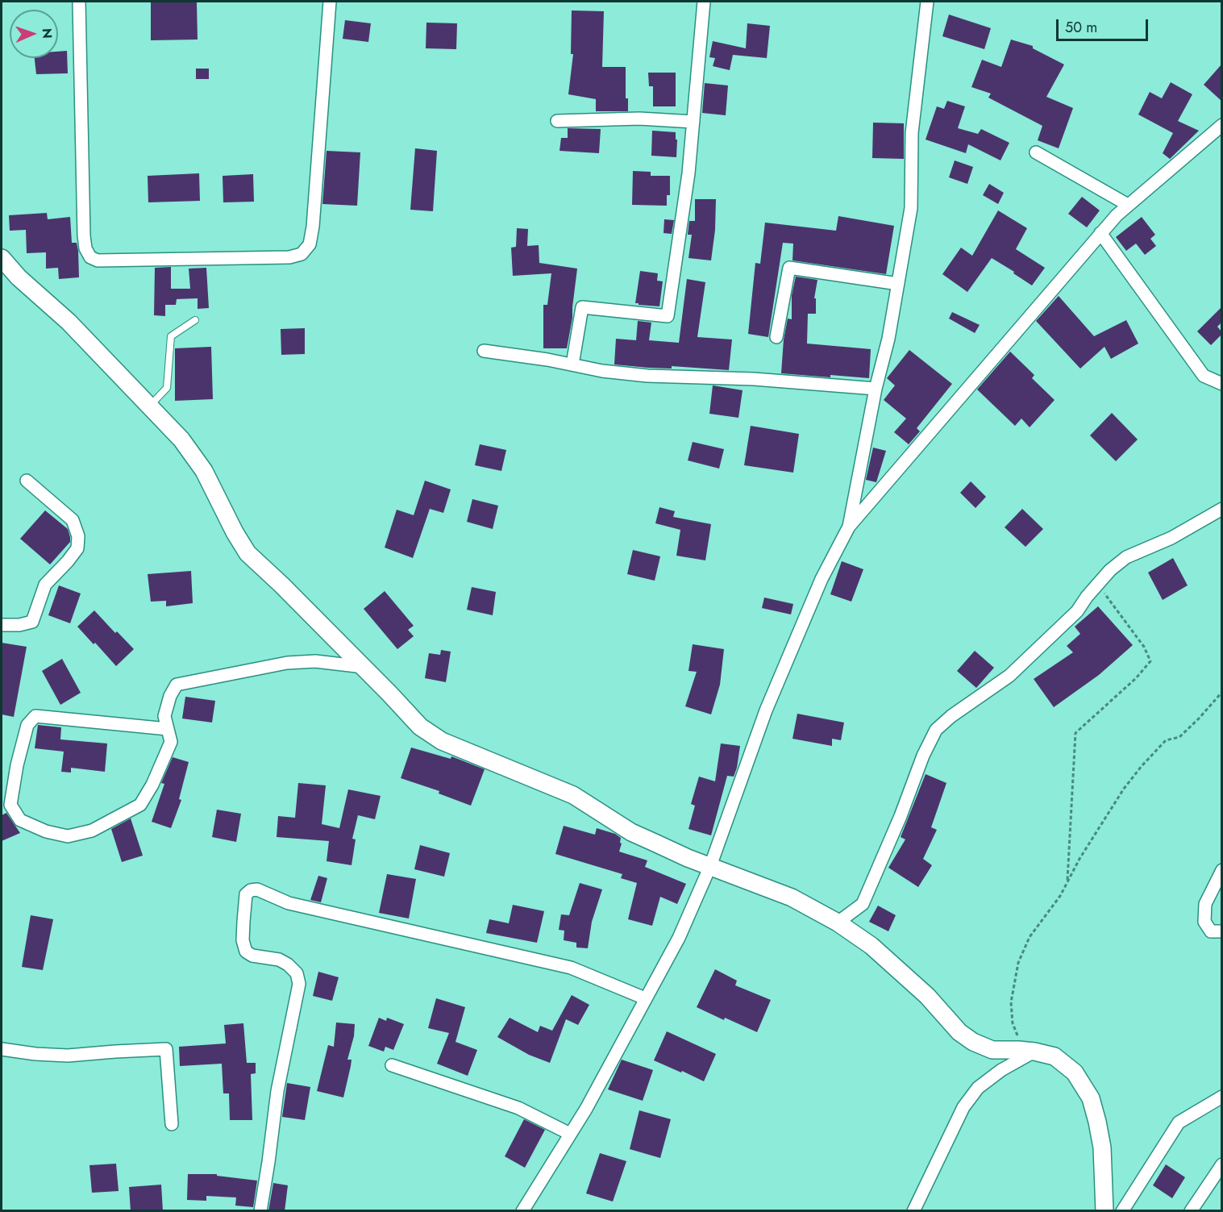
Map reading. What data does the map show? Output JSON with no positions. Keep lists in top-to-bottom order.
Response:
{
  "scale_bar": "50 m",
  "north": "right"
}
